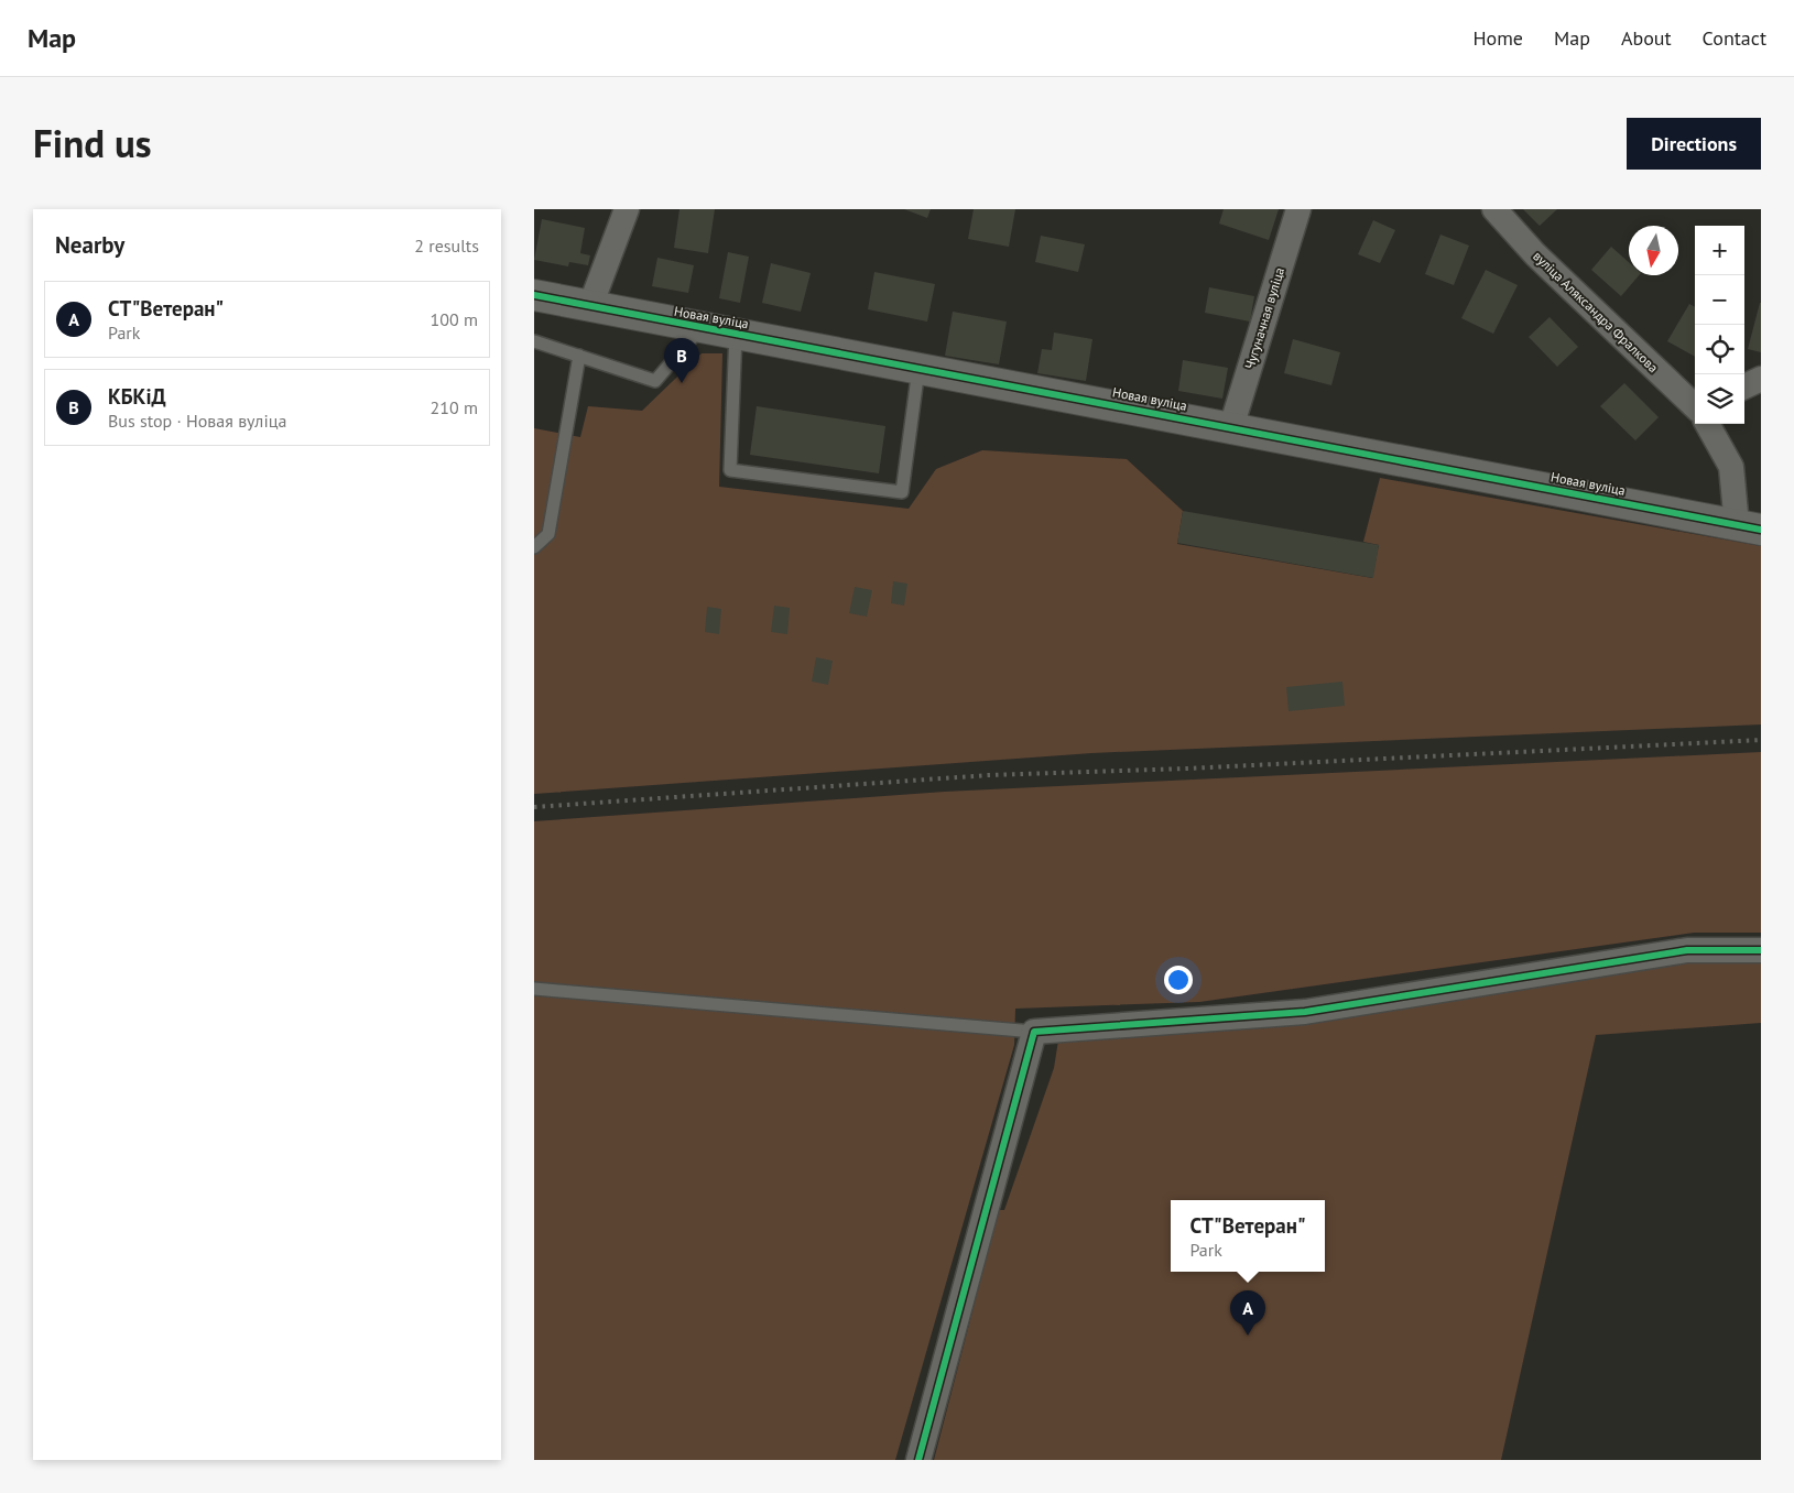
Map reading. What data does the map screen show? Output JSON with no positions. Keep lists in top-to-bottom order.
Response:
{
  "streets": {
    "street": ["вуліца Аляксандра Фралкова", "Новая вуліца", "Чугуначная вуліца"]
  },
  "crossings": [
    ["вуліца Аляксандра Фралкова", "Новая вуліца"],
    ["Новая вуліца", "Чугуначная вуліца"]
  ],
  "north": "bottom",
  "page": {
    "header": "Map",
    "nav": [
      "Home",
      "Map",
      "About",
      "Contact"
    ],
    "title": "Find us",
    "buttons": "Directions",
    "heading": ["Nearby", "2 results"],
    "map_buttons": ["+", "−"],
    "list": [
      {
        "mark": "A",
        "name": "СТ\"Ветеран\"",
        "note": "Park",
        "value": "100 m"
      },
      {
        "mark": "B",
        "name": "КБКіД",
        "note": "Bus stop · Новая вуліца",
        "value": "210 m"
      }
    ],
    "pins": ["B", "A"],
    "popup": ["СТ\"Ветеран\"", "Park"]
  }
}
